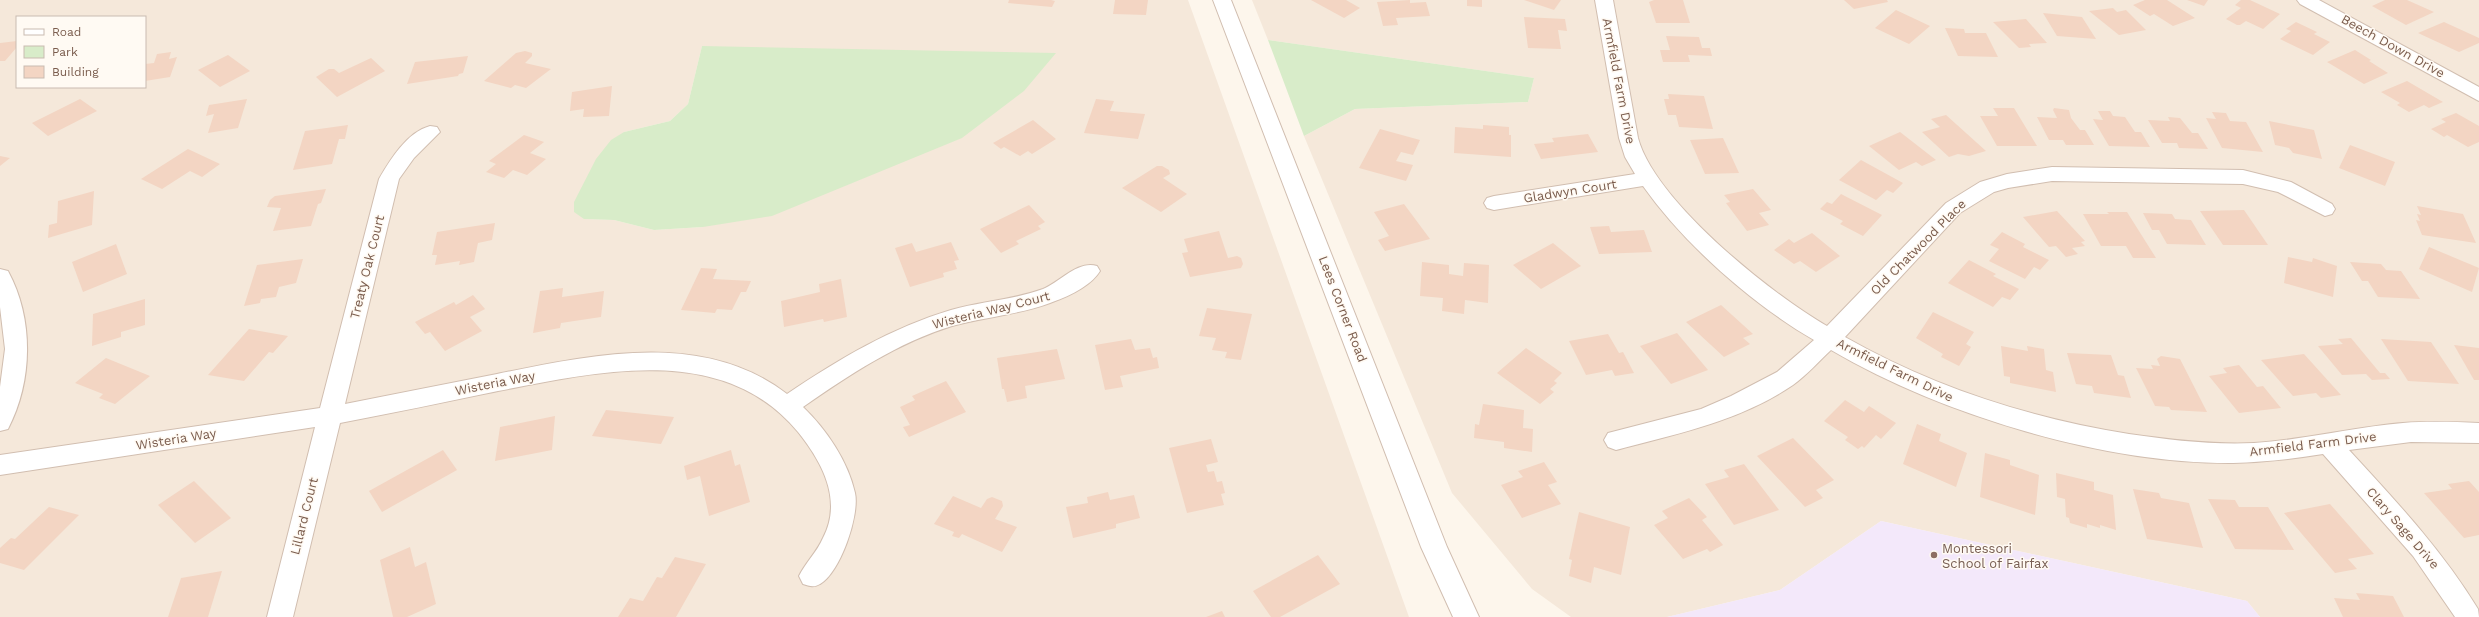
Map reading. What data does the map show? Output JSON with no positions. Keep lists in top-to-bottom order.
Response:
{
  "streets": {
    "street": [
      "Beech Down Drive",
      "Armfield Farm Drive",
      "Gladwyn Court",
      "Old Chatwood Place",
      "Treaty Oak Court",
      "Lees Corner Road",
      "Wisteria Way Court",
      "Wisteria Way",
      "Lillard Court",
      "Clary Sage Drive"
    ]
  },
  "crossings": [
    ["Armfield Farm Drive", "Gladwyn Court"],
    ["Armfield Farm Drive", "Old Chatwood Place"],
    ["Armfield Farm Drive", "Clary Sage Drive"],
    ["Treaty Oak Court", "Wisteria Way"],
    ["Treaty Oak Court", "Lillard Court"],
    ["Wisteria Way Court", "Wisteria Way"],
    ["Wisteria Way", "Lillard Court"]
  ],
  "places": ["Montessori School of Fairfax"],
  "legend": ["Road", "Park", "Building"]
}
